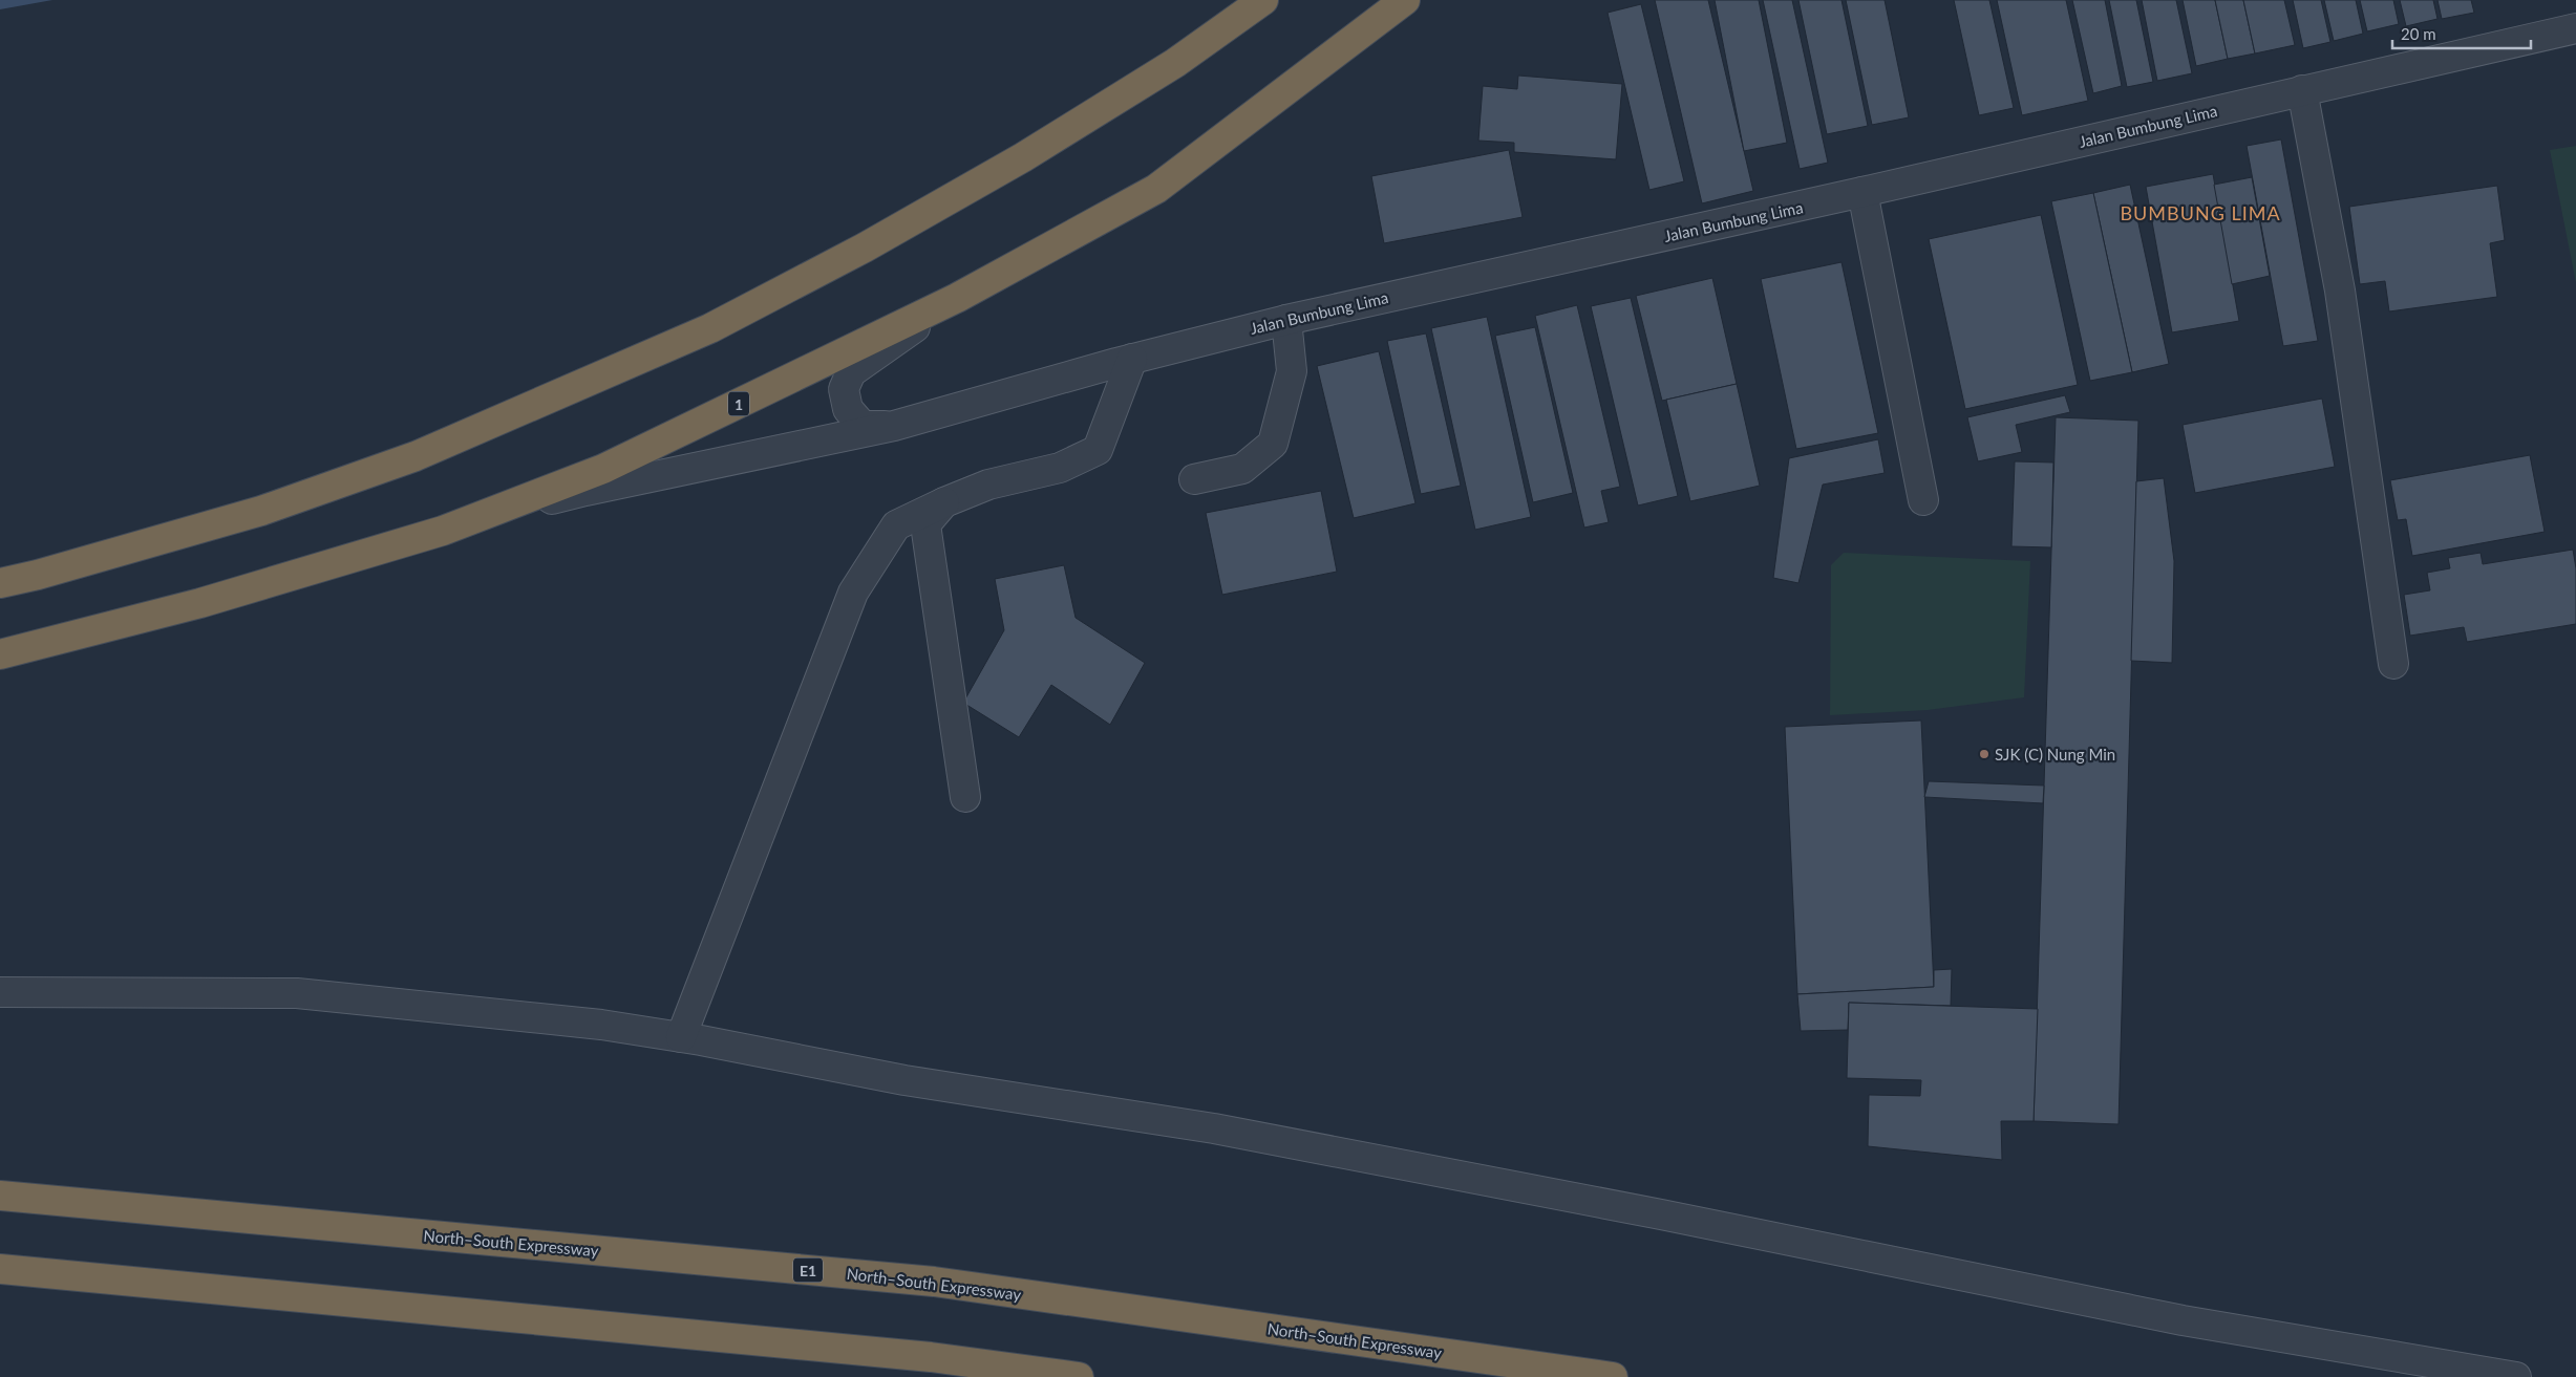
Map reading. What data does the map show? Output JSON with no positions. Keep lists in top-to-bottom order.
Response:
{
  "streets": {
    "highway": ["1", "North–South Expressway", "E1"],
    "street": ["Jalan Bumbung Lima"]
  },
  "districts": ["BUMBUNG LIMA"],
  "places": ["SJK (C) Nung Min"],
  "scale_bar": "20 m"
}
